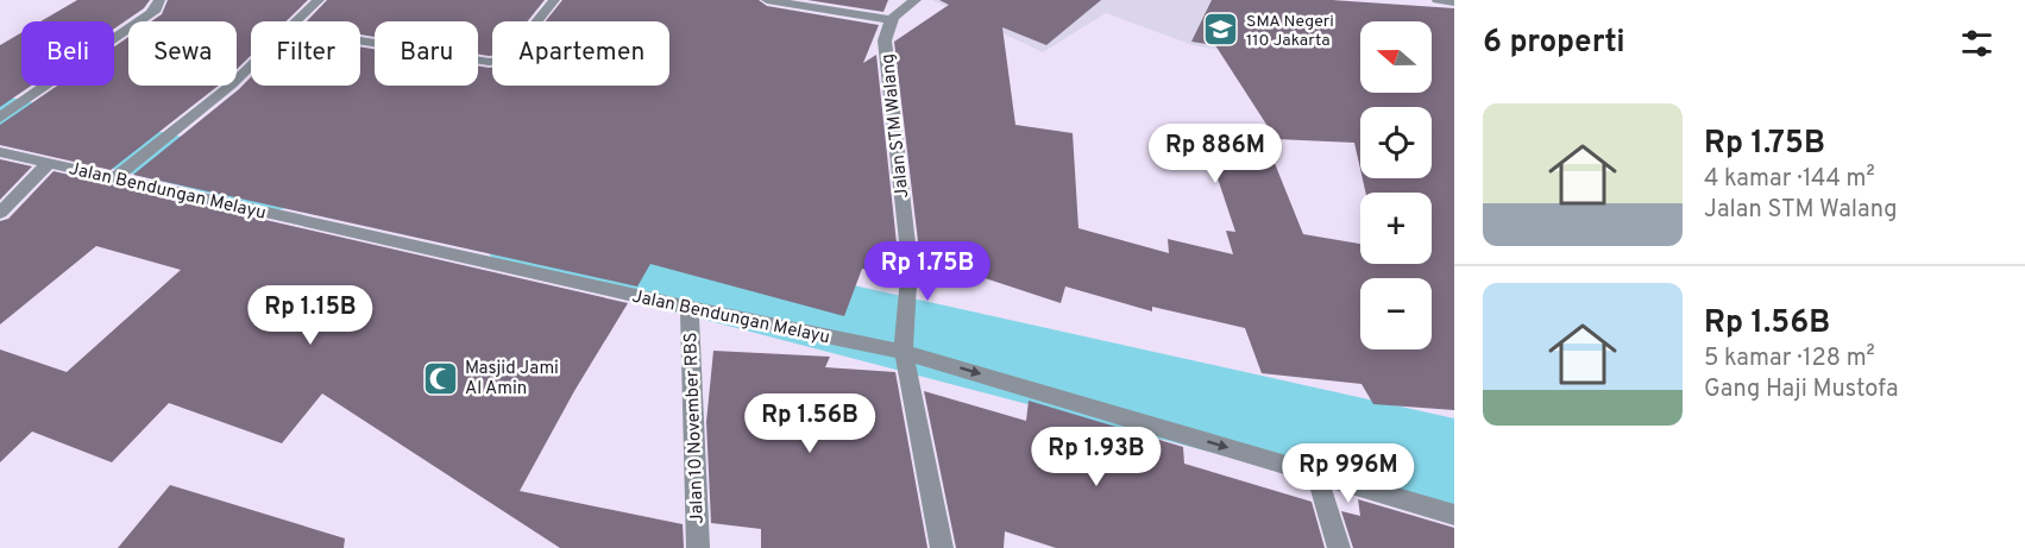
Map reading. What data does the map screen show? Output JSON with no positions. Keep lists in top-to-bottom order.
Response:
{
  "streets": {
    "street": ["Jalan STM Walang", "Jalan Bendungan Melayu", "Jalan 10 November RBS"]
  },
  "crossings": [
    ["Jalan STM Walang", "Jalan Bendungan Melayu"],
    ["Jalan Bendungan Melayu", "Jalan 10 November RBS"]
  ],
  "places": {
    "school or university": ["SMA Negeri 110 Jakarta"],
    "mosque": ["Masjid Jami Al Amin"]
  },
  "north": "left",
  "page": {
    "heading": "6 properti",
    "map_buttons": ["+", "−"],
    "chip": [
      "Beli",
      "Sewa",
      "Filter",
      "Baru",
      "Apartemen"
    ],
    "list": [
      {
        "name": "Rp 1.75B",
        "note": "4 kamar · 144 m² · Jalan STM Walang"
      },
      {
        "name": "Rp 1.56B",
        "note": "5 kamar · 128 m² · Gang Haji Mustofa"
      }
    ],
    "price": [
      "Rp 886M",
      "Rp 1.75B",
      "Rp 1.15B",
      "Rp 1.56B",
      "Rp 1.93B",
      "Rp 996M"
    ]
  }
}
